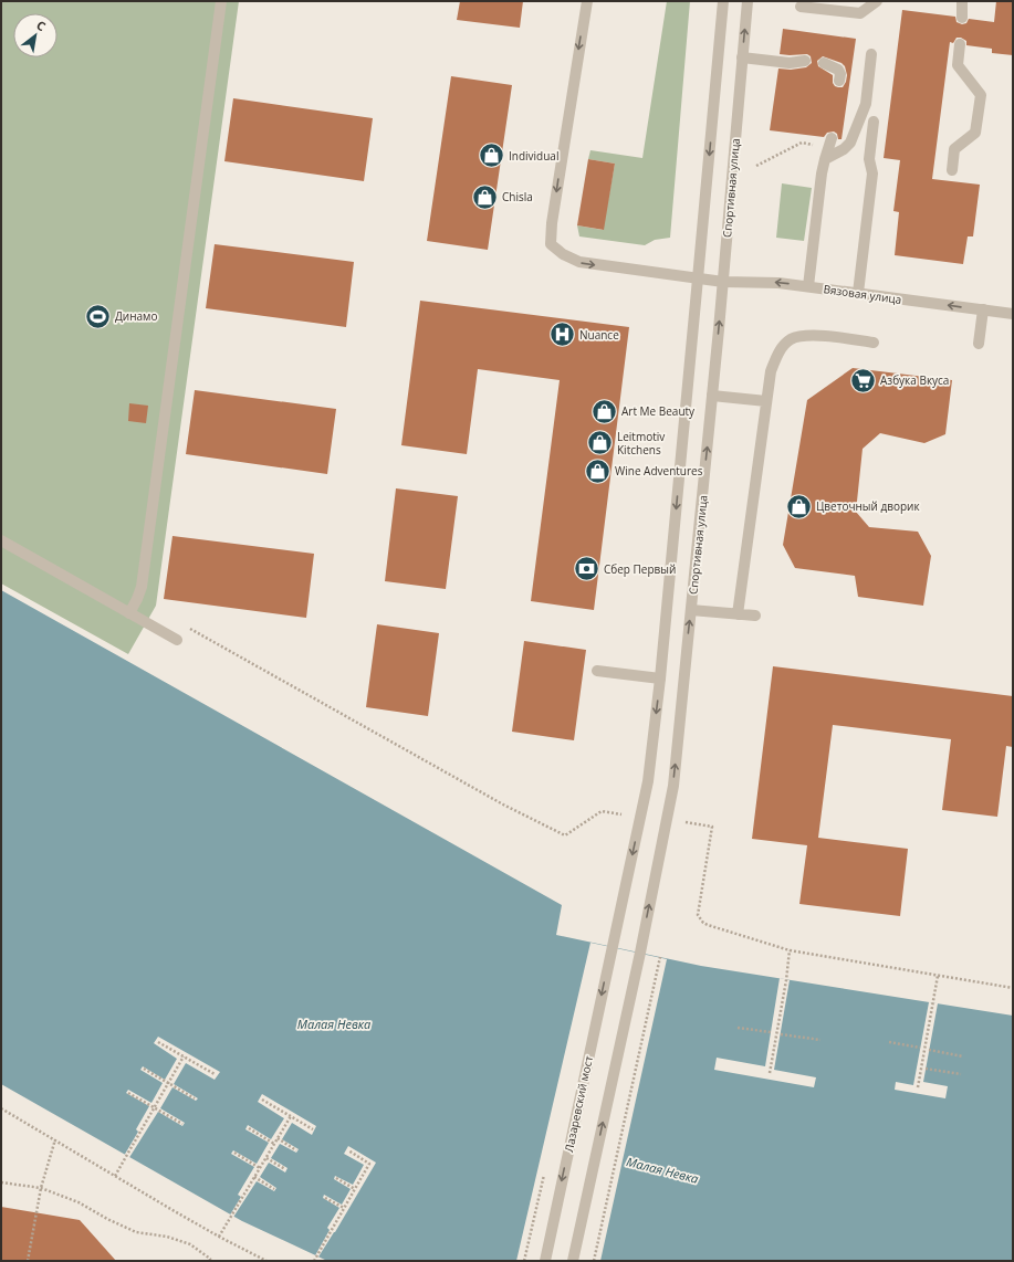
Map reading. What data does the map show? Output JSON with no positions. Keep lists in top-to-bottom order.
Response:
{
  "streets": {
    "street": ["Спортивная улица", "Вязовая улица", "Лазаревский мост"]
  },
  "crossings": [
    ["Спортивная улица", "Вязовая улица"]
  ],
  "one_way": ["Вязовая улица", "Лазаревский мост"],
  "water": ["Малая Невка"],
  "places": {
    "shop": [
      "Individual",
      "Chisla",
      "Art Me Beauty",
      "Leitmotiv Kitchens",
      "Wine Adventures",
      "Цветочный дворик"
    ],
    "sports": ["Динамо"],
    "hospital": ["Nuance"],
    "supermarket": ["Азбука Вкуса"],
    "bank": ["Сбер Первый"]
  },
  "north": "top right"
}
